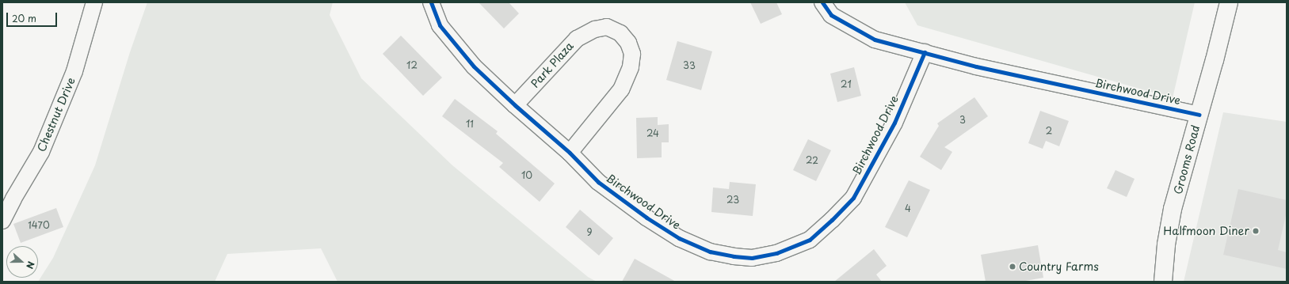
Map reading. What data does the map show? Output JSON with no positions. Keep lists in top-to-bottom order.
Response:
{
  "streets": {
    "street": [
      "Park Plaza",
      "Birchwood Drive",
      "Chestnut Drive",
      "Grooms Road"
    ]
  },
  "crossings": [
    ["Park Plaza", "Birchwood Drive"],
    ["Birchwood Drive", "Grooms Road"]
  ],
  "places": ["Halfmoon Diner", "Country Farms"],
  "house_numbers": [
    "12",
    "33",
    "21",
    "3",
    "11",
    "2",
    "24",
    "22",
    "10",
    "23",
    "4",
    "1470",
    "9"
  ],
  "scale_bar": "20 m",
  "north": "right"
}
